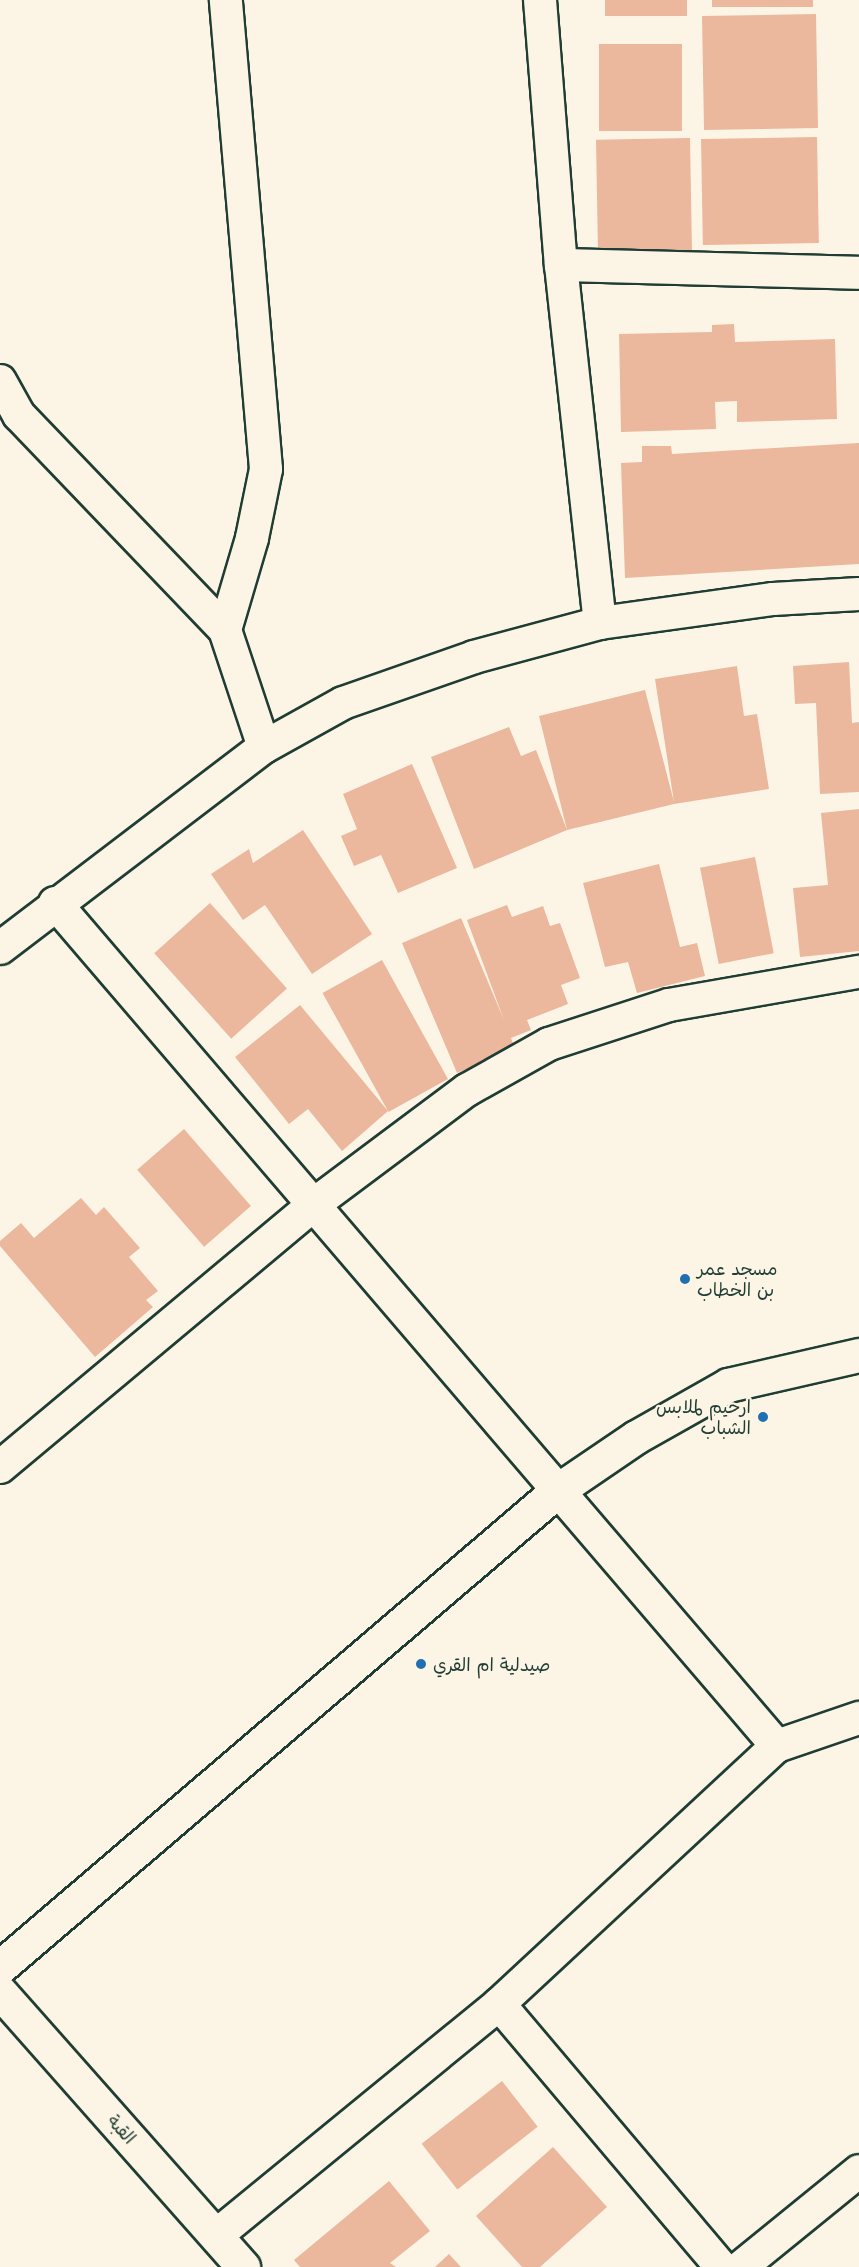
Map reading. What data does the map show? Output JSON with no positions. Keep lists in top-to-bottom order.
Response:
{
  "streets": {
    "main road": ["القبة"]
  },
  "places": ["مسجد عمر بن الخطاب", "ارحيم لملابس الشباب", "صيدلية ام القري"]
}
